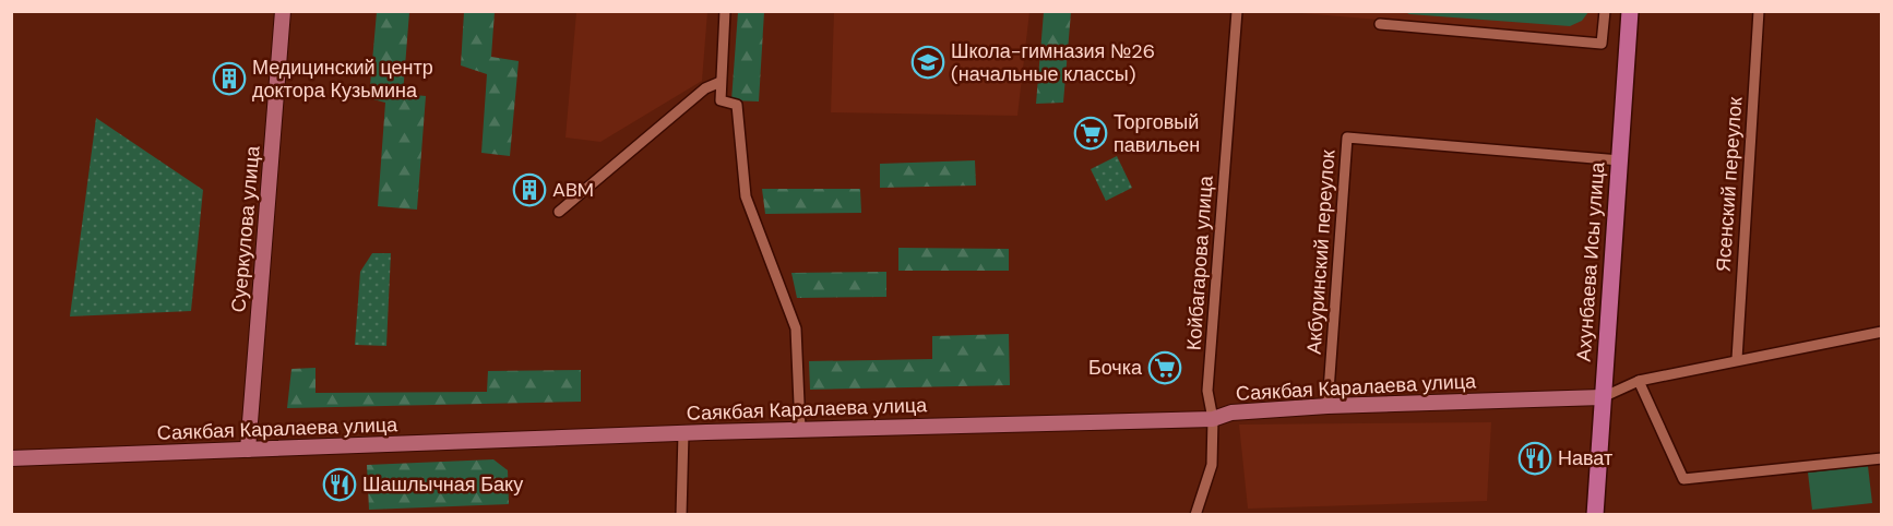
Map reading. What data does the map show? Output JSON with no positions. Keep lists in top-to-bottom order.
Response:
{
  "streets": {
    "main road": ["Суеркулова улица", "Ахунбаева Исы улица", "Саякбая Каралаева улица"],
    "street": ["Ясенский переулок", "Акбуринский переулок", "Койбагарова улица"]
  },
  "crossings": [
    ["Суеркулова улица", "Саякбая Каралаева улица"],
    ["Акбуринский переулок", "Ахунбаева Исы улица"],
    ["Акбуринский переулок", "Саякбая Каралаева улица"],
    ["Ахунбаева Исы улица", "Саякбая Каралаева улица"],
    ["Койбагарова улица", "Саякбая Каралаева улица"]
  ],
  "places": {
    "school or university": ["Школа-гимназия №26 (начальные классы)"],
    "building": ["Медицинский центр доктора Кузьмина", "ABM"],
    "supermarket": ["Торговый павильен", "Бочка"],
    "restaurant": ["Нават", "Шашлычная Баку"]
  }
}
